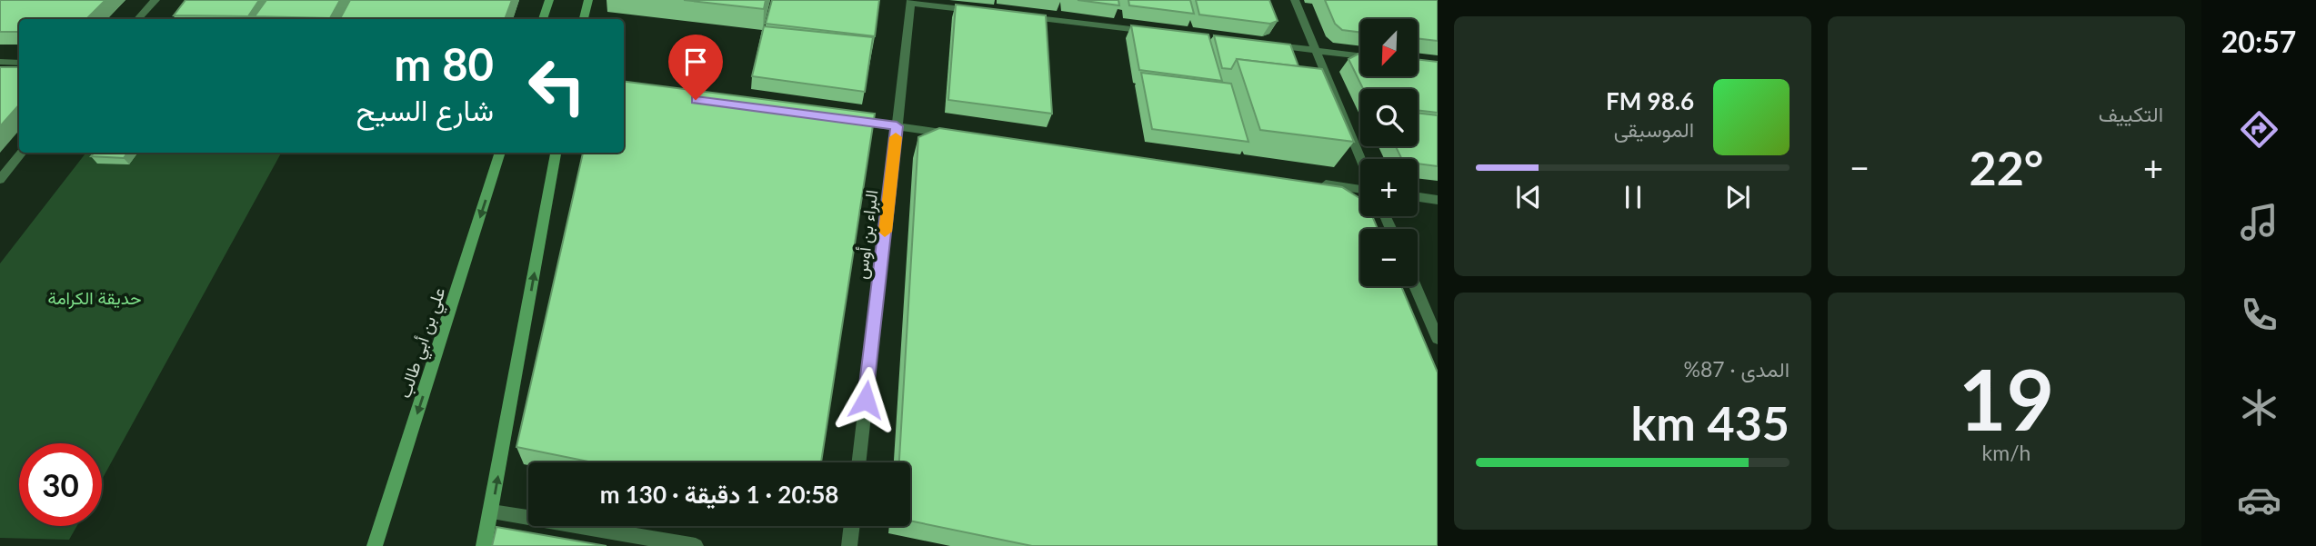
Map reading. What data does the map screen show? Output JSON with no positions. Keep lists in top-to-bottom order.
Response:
{
  "streets": {
    "main road": ["علي بن أبي طالب"],
    "street": ["البراء بن أوس"]
  },
  "parks": ["حديقة الكرامة"],
  "north": "bottom left",
  "page": {
    "tabs": "20:57",
    "tile": [
      "التكييف",
      ["19", "km/h"],
      ["المدى · 87%", "435 km"]
    ],
    "map_buttons": ["+", "−"],
    "turn": ["80 m", "شارع السيح"],
    "song": ["98.6 FM", "الموسيقى"],
    "heat": ["−", "22°", "+"],
    "limit": "30",
    "trip": "20:58 · 1 دقيقة · 130 m"
  }
}
